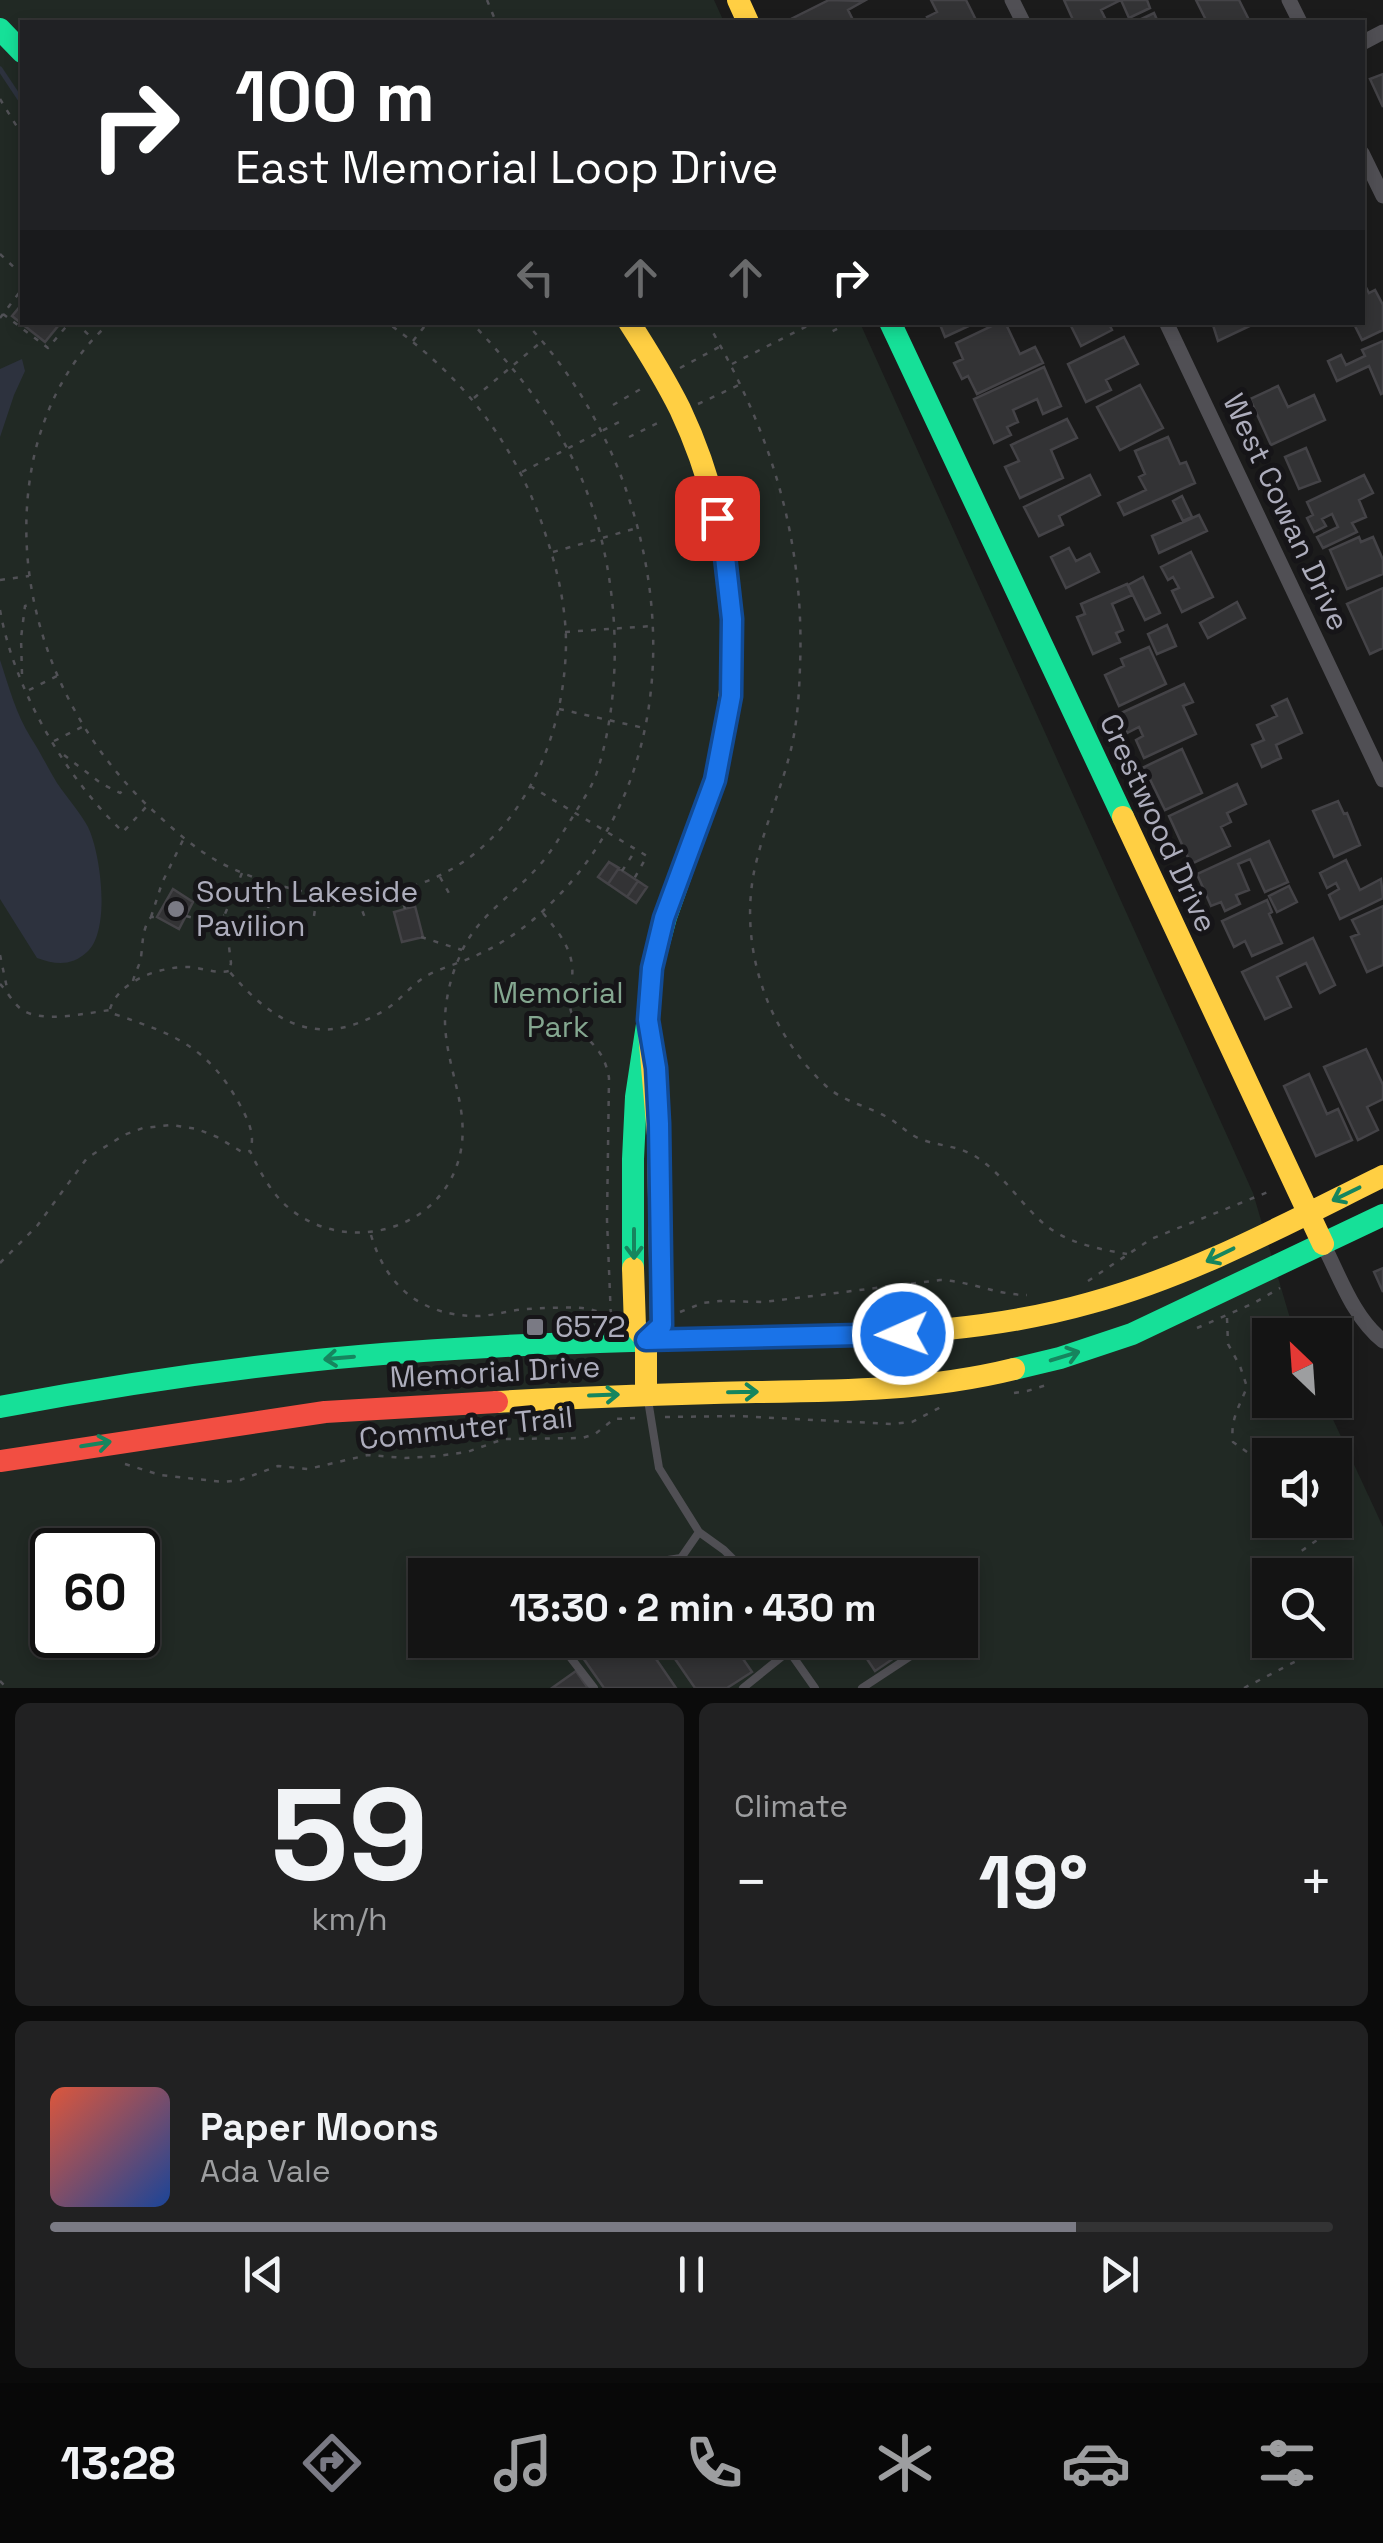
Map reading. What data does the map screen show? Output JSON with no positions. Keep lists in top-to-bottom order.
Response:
{
  "streets": {
    "main road": ["Crestwood Drive", "Memorial Drive"],
    "street": ["West Cowan Drive"],
    "path": ["Commuter Trail"]
  },
  "crossings": [
    ["Crestwood Drive", "Memorial Drive"]
  ],
  "parks": ["Memorial Park"],
  "places": {
    "other": ["South Lakeside Pavilion"],
    "transit": ["6572"]
  },
  "north": "top left",
  "page": {
    "turn": ["100 m", "East Memorial Loop Drive"],
    "limit": "60",
    "trip": "13:30 · 2 min · 430 m",
    "tile": [
      ["59", "km/h"],
      "Climate"
    ],
    "heat": ["−", "19°", "+"],
    "song": ["Paper Moons", "Ada Vale"],
    "tabs": "13:28"
  }
}
